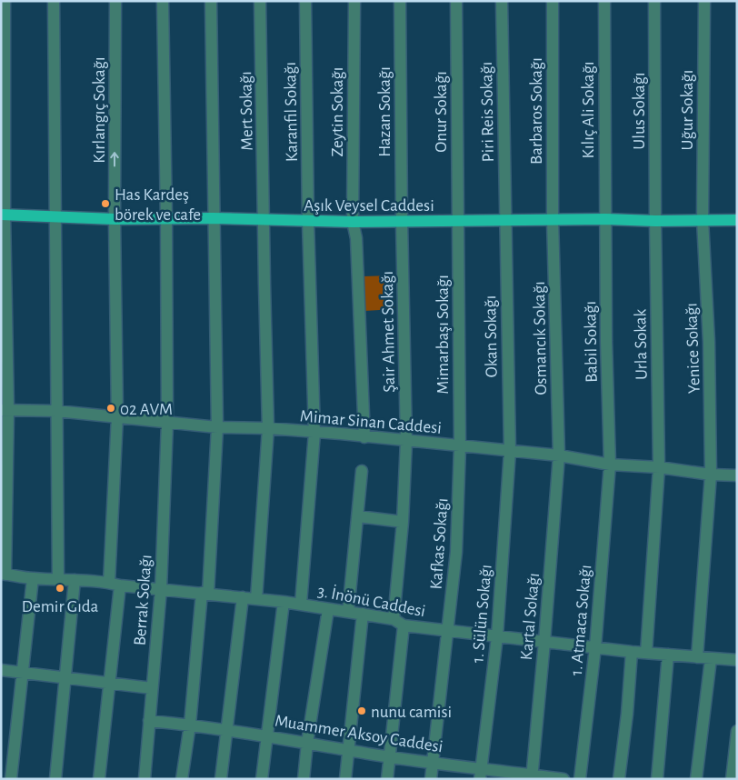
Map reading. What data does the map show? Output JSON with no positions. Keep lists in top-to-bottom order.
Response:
{
  "streets": {
    "main road": ["Aşık Veysel Caddesi"],
    "street": [
      "Kırlangıç Sokağı",
      "Kılıç Ali Sokağı",
      "Uğur Sokağı",
      "Mert Sokağı",
      "Barbaros Sokağı",
      "Ulus Sokağı",
      "Karanfil Sokağı",
      "Zeytin Sokağı",
      "Hazan Sokağı",
      "Onur Sokağı",
      "Piri Reis Sokağı",
      "Şair Ahmet Sokağı",
      "Mimarbaşı Sokağı",
      "Okan Sokağı",
      "Osmancık Sokağı",
      "Babil Sokağı",
      "Urla Sokak",
      "Yenice Sokağı",
      "Mimar Sinan Caddesi",
      "Kafkas Sokağı",
      "Berrak Sokağı",
      "3. İnönü Caddesi",
      "1. Sülün Sokağı",
      "Kartal Sokağı",
      "1. Atmaca Sokağı",
      "Muammer Aksoy Caddesi"
    ]
  },
  "crossings": [
    ["Kırlangıç Sokağı", "Aşık Veysel Caddesi"],
    ["Kırlangıç Sokağı", "Mimar Sinan Caddesi"],
    ["Kırlangıç Sokağı", "3. İnönü Caddesi"],
    ["Kılıç Ali Sokağı", "Aşık Veysel Caddesi"],
    ["Kılıç Ali Sokağı", "Babil Sokağı"],
    ["Uğur Sokağı", "Aşık Veysel Caddesi"],
    ["Uğur Sokağı", "Yenice Sokağı"],
    ["Mert Sokağı", "Aşık Veysel Caddesi"],
    ["Mert Sokağı", "Mimar Sinan Caddesi"],
    ["Mert Sokağı", "3. İnönü Caddesi"],
    ["Barbaros Sokağı", "Aşık Veysel Caddesi"],
    ["Barbaros Sokağı", "Osmancık Sokağı"],
    ["Ulus Sokağı", "Aşık Veysel Caddesi"],
    ["Ulus Sokağı", "Urla Sokak"],
    ["Karanfil Sokağı", "Aşık Veysel Caddesi"],
    ["Karanfil Sokağı", "Mimar Sinan Caddesi"],
    ["Karanfil Sokağı", "3. İnönü Caddesi"],
    ["Zeytin Sokağı", "Aşık Veysel Caddesi"],
    ["Zeytin Sokağı", "Mimar Sinan Caddesi"],
    ["Hazan Sokağı", "Aşık Veysel Caddesi"],
    ["Hazan Sokağı", "Şair Ahmet Sokağı"],
    ["Onur Sokağı", "Aşık Veysel Caddesi"],
    ["Onur Sokağı", "Mimarbaşı Sokağı"],
    ["Piri Reis Sokağı", "Aşık Veysel Caddesi"],
    ["Piri Reis Sokağı", "Okan Sokağı"],
    ["Aşık Veysel Caddesi", "Şair Ahmet Sokağı"],
    ["Aşık Veysel Caddesi", "Mimarbaşı Sokağı"],
    ["Aşık Veysel Caddesi", "Okan Sokağı"],
    ["Aşık Veysel Caddesi", "Osmancık Sokağı"],
    ["Aşık Veysel Caddesi", "Babil Sokağı"],
    ["Aşık Veysel Caddesi", "Urla Sokak"],
    ["Aşık Veysel Caddesi", "Yenice Sokağı"],
    ["Aşık Veysel Caddesi", "Berrak Sokağı"],
    ["Şair Ahmet Sokağı", "Mimar Sinan Caddesi"],
    ["Şair Ahmet Sokağı", "3. İnönü Caddesi"],
    ["Şair Ahmet Sokağı", "Muammer Aksoy Caddesi"],
    ["Mimarbaşı Sokağı", "Mimar Sinan Caddesi"],
    ["Mimarbaşı Sokağı", "Kafkas Sokağı"],
    ["Okan Sokağı", "Mimar Sinan Caddesi"],
    ["Okan Sokağı", "1. Sülün Sokağı"],
    ["Osmancık Sokağı", "Mimar Sinan Caddesi"],
    ["Osmancık Sokağı", "Kartal Sokağı"],
    ["Babil Sokağı", "Mimar Sinan Caddesi"],
    ["Babil Sokağı", "1. Atmaca Sokağı"],
    ["Urla Sokak", "Mimar Sinan Caddesi"],
    ["Urla Sokak", "3. İnönü Caddesi"],
    ["Yenice Sokağı", "Mimar Sinan Caddesi"],
    ["Yenice Sokağı", "3. İnönü Caddesi"],
    ["Mimar Sinan Caddesi", "Kafkas Sokağı"],
    ["Mimar Sinan Caddesi", "Berrak Sokağı"],
    ["Mimar Sinan Caddesi", "1. Sülün Sokağı"],
    ["Mimar Sinan Caddesi", "Kartal Sokağı"],
    ["Mimar Sinan Caddesi", "1. Atmaca Sokağı"],
    ["Kafkas Sokağı", "3. İnönü Caddesi"],
    ["Kafkas Sokağı", "Muammer Aksoy Caddesi"],
    ["Berrak Sokağı", "3. İnönü Caddesi"],
    ["Berrak Sokağı", "Muammer Aksoy Caddesi"],
    ["3. İnönü Caddesi", "1. Sülün Sokağı"],
    ["3. İnönü Caddesi", "Kartal Sokağı"],
    ["3. İnönü Caddesi", "1. Atmaca Sokağı"],
    ["1. Sülün Sokağı", "Muammer Aksoy Caddesi"],
    ["Kartal Sokağı", "Muammer Aksoy Caddesi"]
  ],
  "places": [
    "Has Kardeş börek ve cafe",
    "02 AVM",
    "Demir Gıda",
    "nunu camisi"
  ]
}
